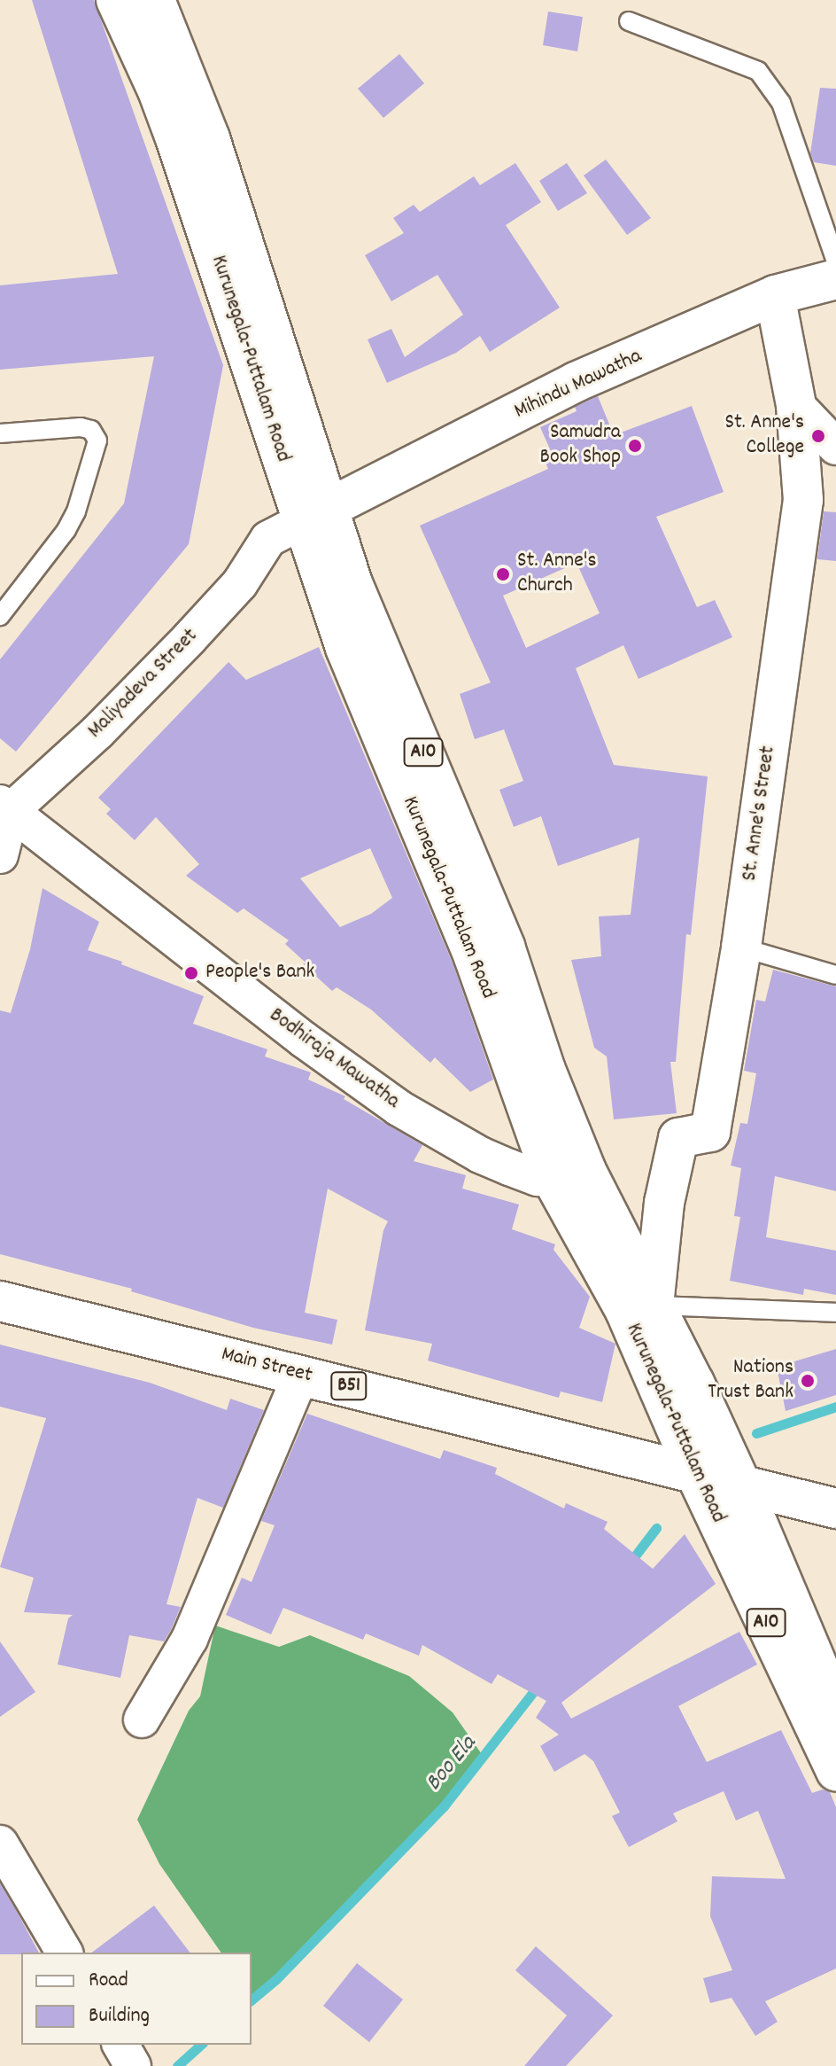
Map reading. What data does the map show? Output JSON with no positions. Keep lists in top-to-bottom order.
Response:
{
  "streets": {
    "main road": [
      "Kurunegala-Puttalam Road",
      "Mihindu Mawatha",
      "A10",
      "St. Anne's Street",
      "Main Street",
      "B51"
    ],
    "street": ["Maliyadeva Street", "Bodhiraja Mawatha"]
  },
  "crossings": [
    ["Kurunegala-Puttalam Road", "Mihindu Mawatha"],
    ["Kurunegala-Puttalam Road", "Maliyadeva Street"],
    ["Kurunegala-Puttalam Road", "St. Anne's Street"],
    ["Kurunegala-Puttalam Road", "Bodhiraja Mawatha"],
    ["Kurunegala-Puttalam Road", "Main Street"],
    ["Mihindu Mawatha", "Maliyadeva Street"],
    ["Mihindu Mawatha", "St. Anne's Street"],
    ["Maliyadeva Street", "Bodhiraja Mawatha"]
  ],
  "water": ["Boo Ela"],
  "places": [
    "St. Anne's College",
    "Samudra Book Shop",
    "St. Anne's Church",
    "People's Bank",
    "Nations Trust Bank"
  ],
  "legend": ["Road", "Building"]
}
